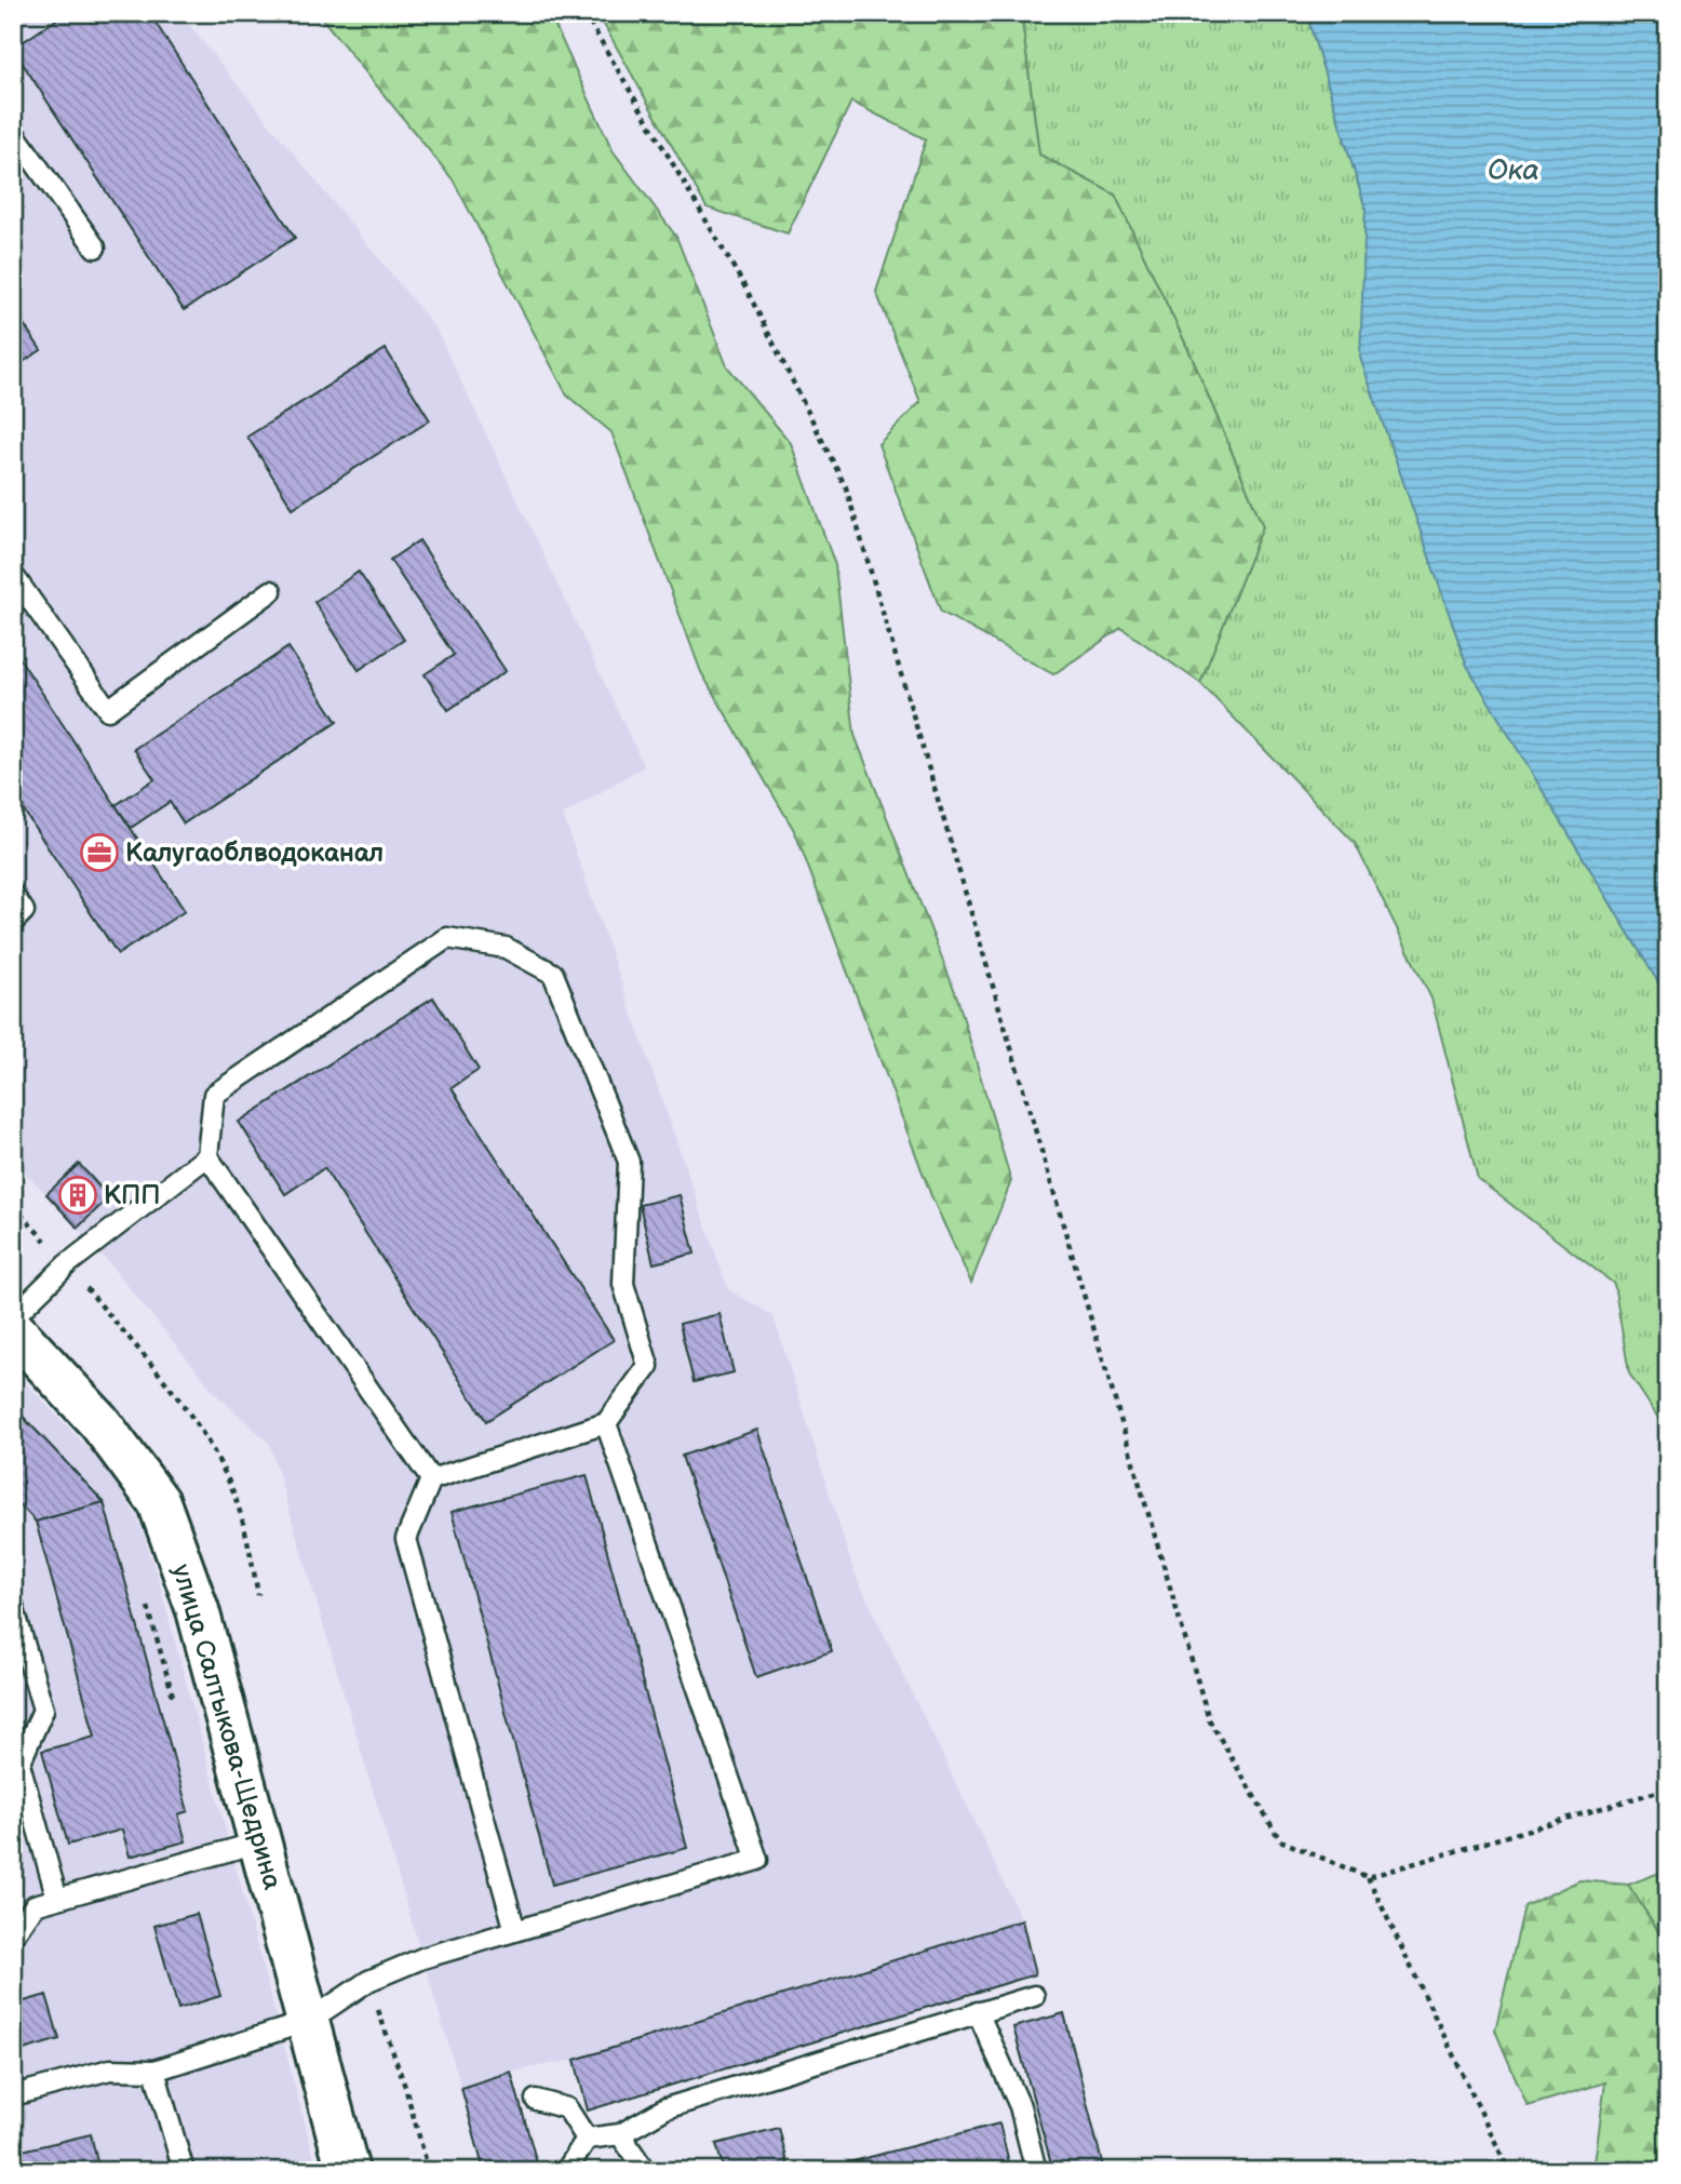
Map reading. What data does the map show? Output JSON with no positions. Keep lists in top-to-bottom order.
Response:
{
  "streets": {
    "main road": ["улица Салтыкова-Щедрина"]
  },
  "water": ["Ока"],
  "places": {
    "office": ["Калугаоблводоканал"],
    "building": ["КПП"]
  }
}
